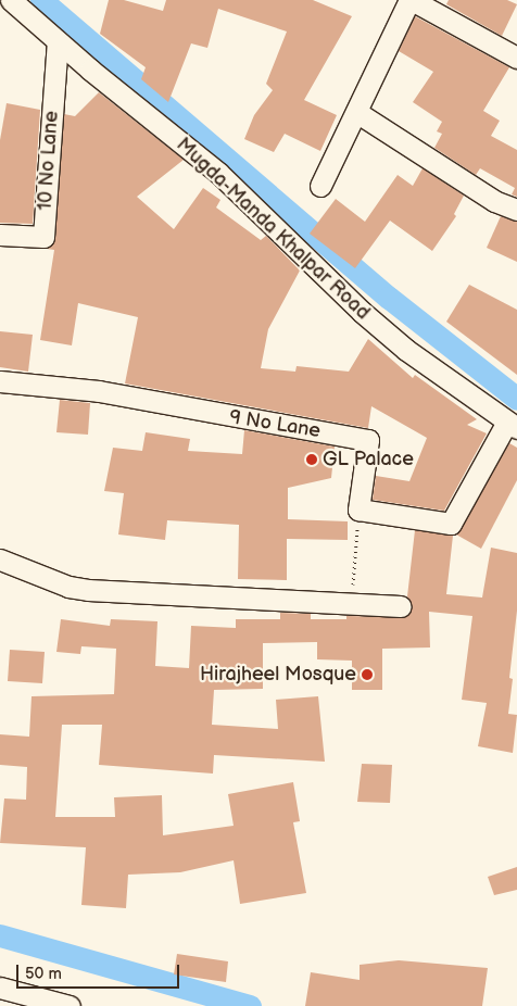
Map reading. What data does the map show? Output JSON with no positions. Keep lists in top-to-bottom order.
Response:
{
  "streets": {
    "street": ["10 No Lane", "Mugda-Manda Khalpar Road", "9 No Lane"]
  },
  "crossings": [
    ["10 No Lane", "Mugda-Manda Khalpar Road"]
  ],
  "places": ["GL Palace", "Hirajheel Mosque"],
  "scale_bar": "50 m"
}
